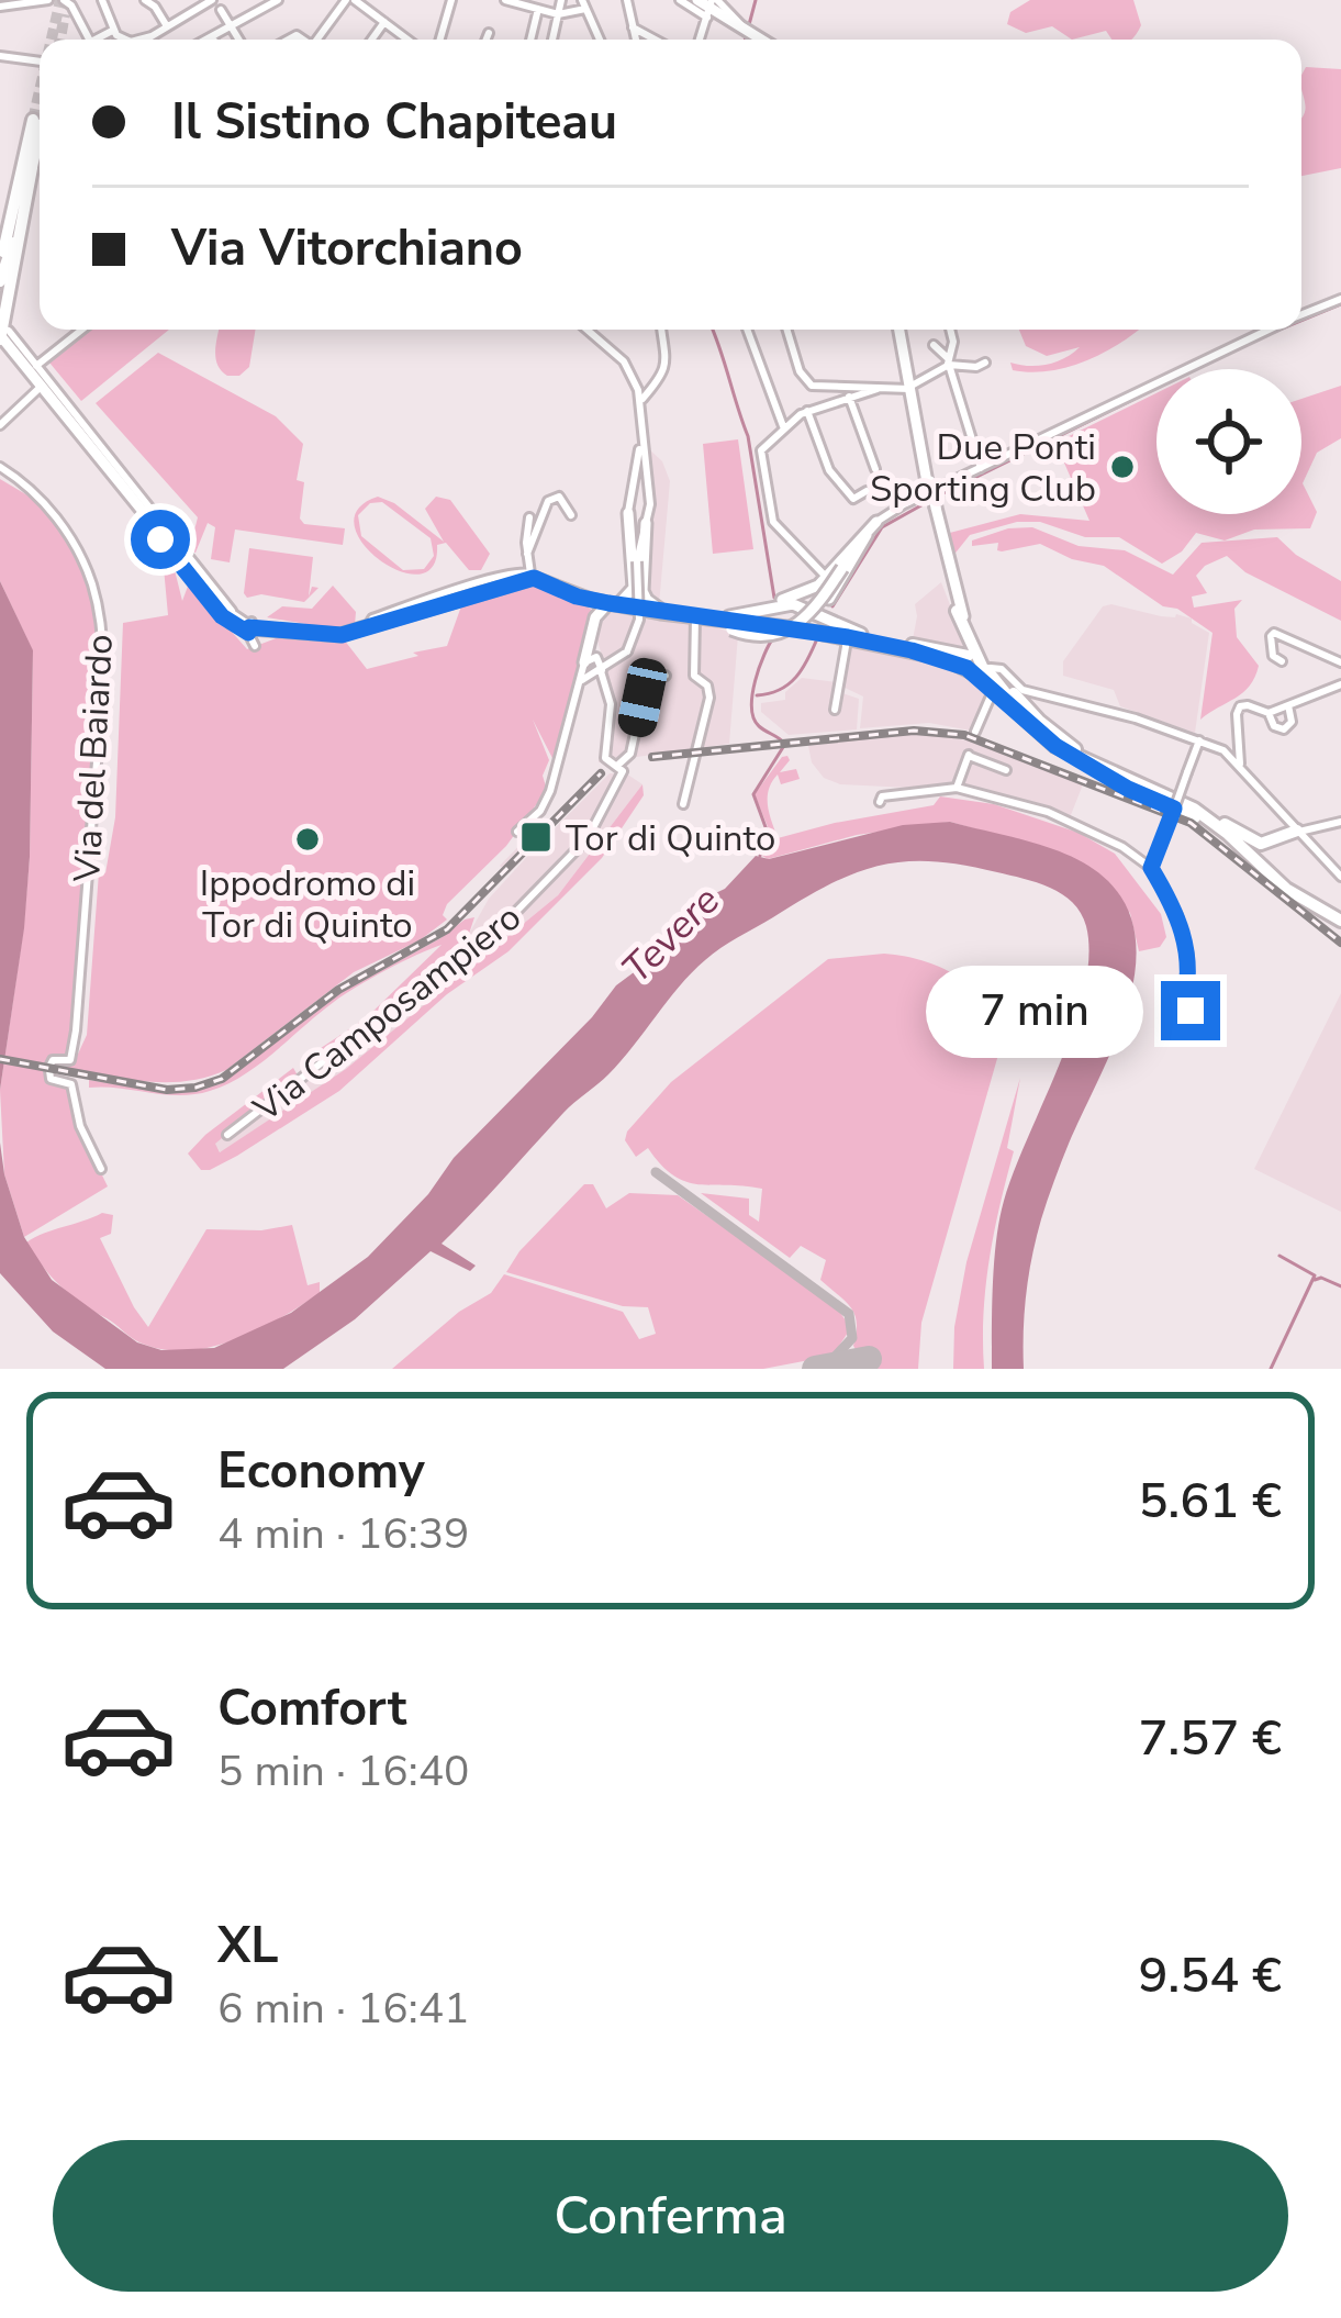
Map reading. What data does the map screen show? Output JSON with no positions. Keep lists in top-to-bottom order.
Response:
{
  "streets": {
    "street": ["Via del Baiardo", "Via Camposampiero"]
  },
  "water": ["Tevere"],
  "places": {
    "other": ["Due Ponti Sporting Club", "Ippodromo di Tor di Quinto"],
    "transit": ["Tor di Quinto"]
  },
  "page": {
    "banner": ["Il Sistino Chapiteau", "Via Vitorchiano"],
    "bubble": "7 min",
    "list": [
      {
        "name": "Economy",
        "note": "4 min · 16:39",
        "value": "5.61 €"
      },
      {
        "name": "Comfort",
        "note": "5 min · 16:40",
        "value": "7.57 €"
      },
      {
        "name": "XL",
        "note": "6 min · 16:41",
        "value": "9.54 €"
      }
    ],
    "buttons": "Conferma"
  }
}
